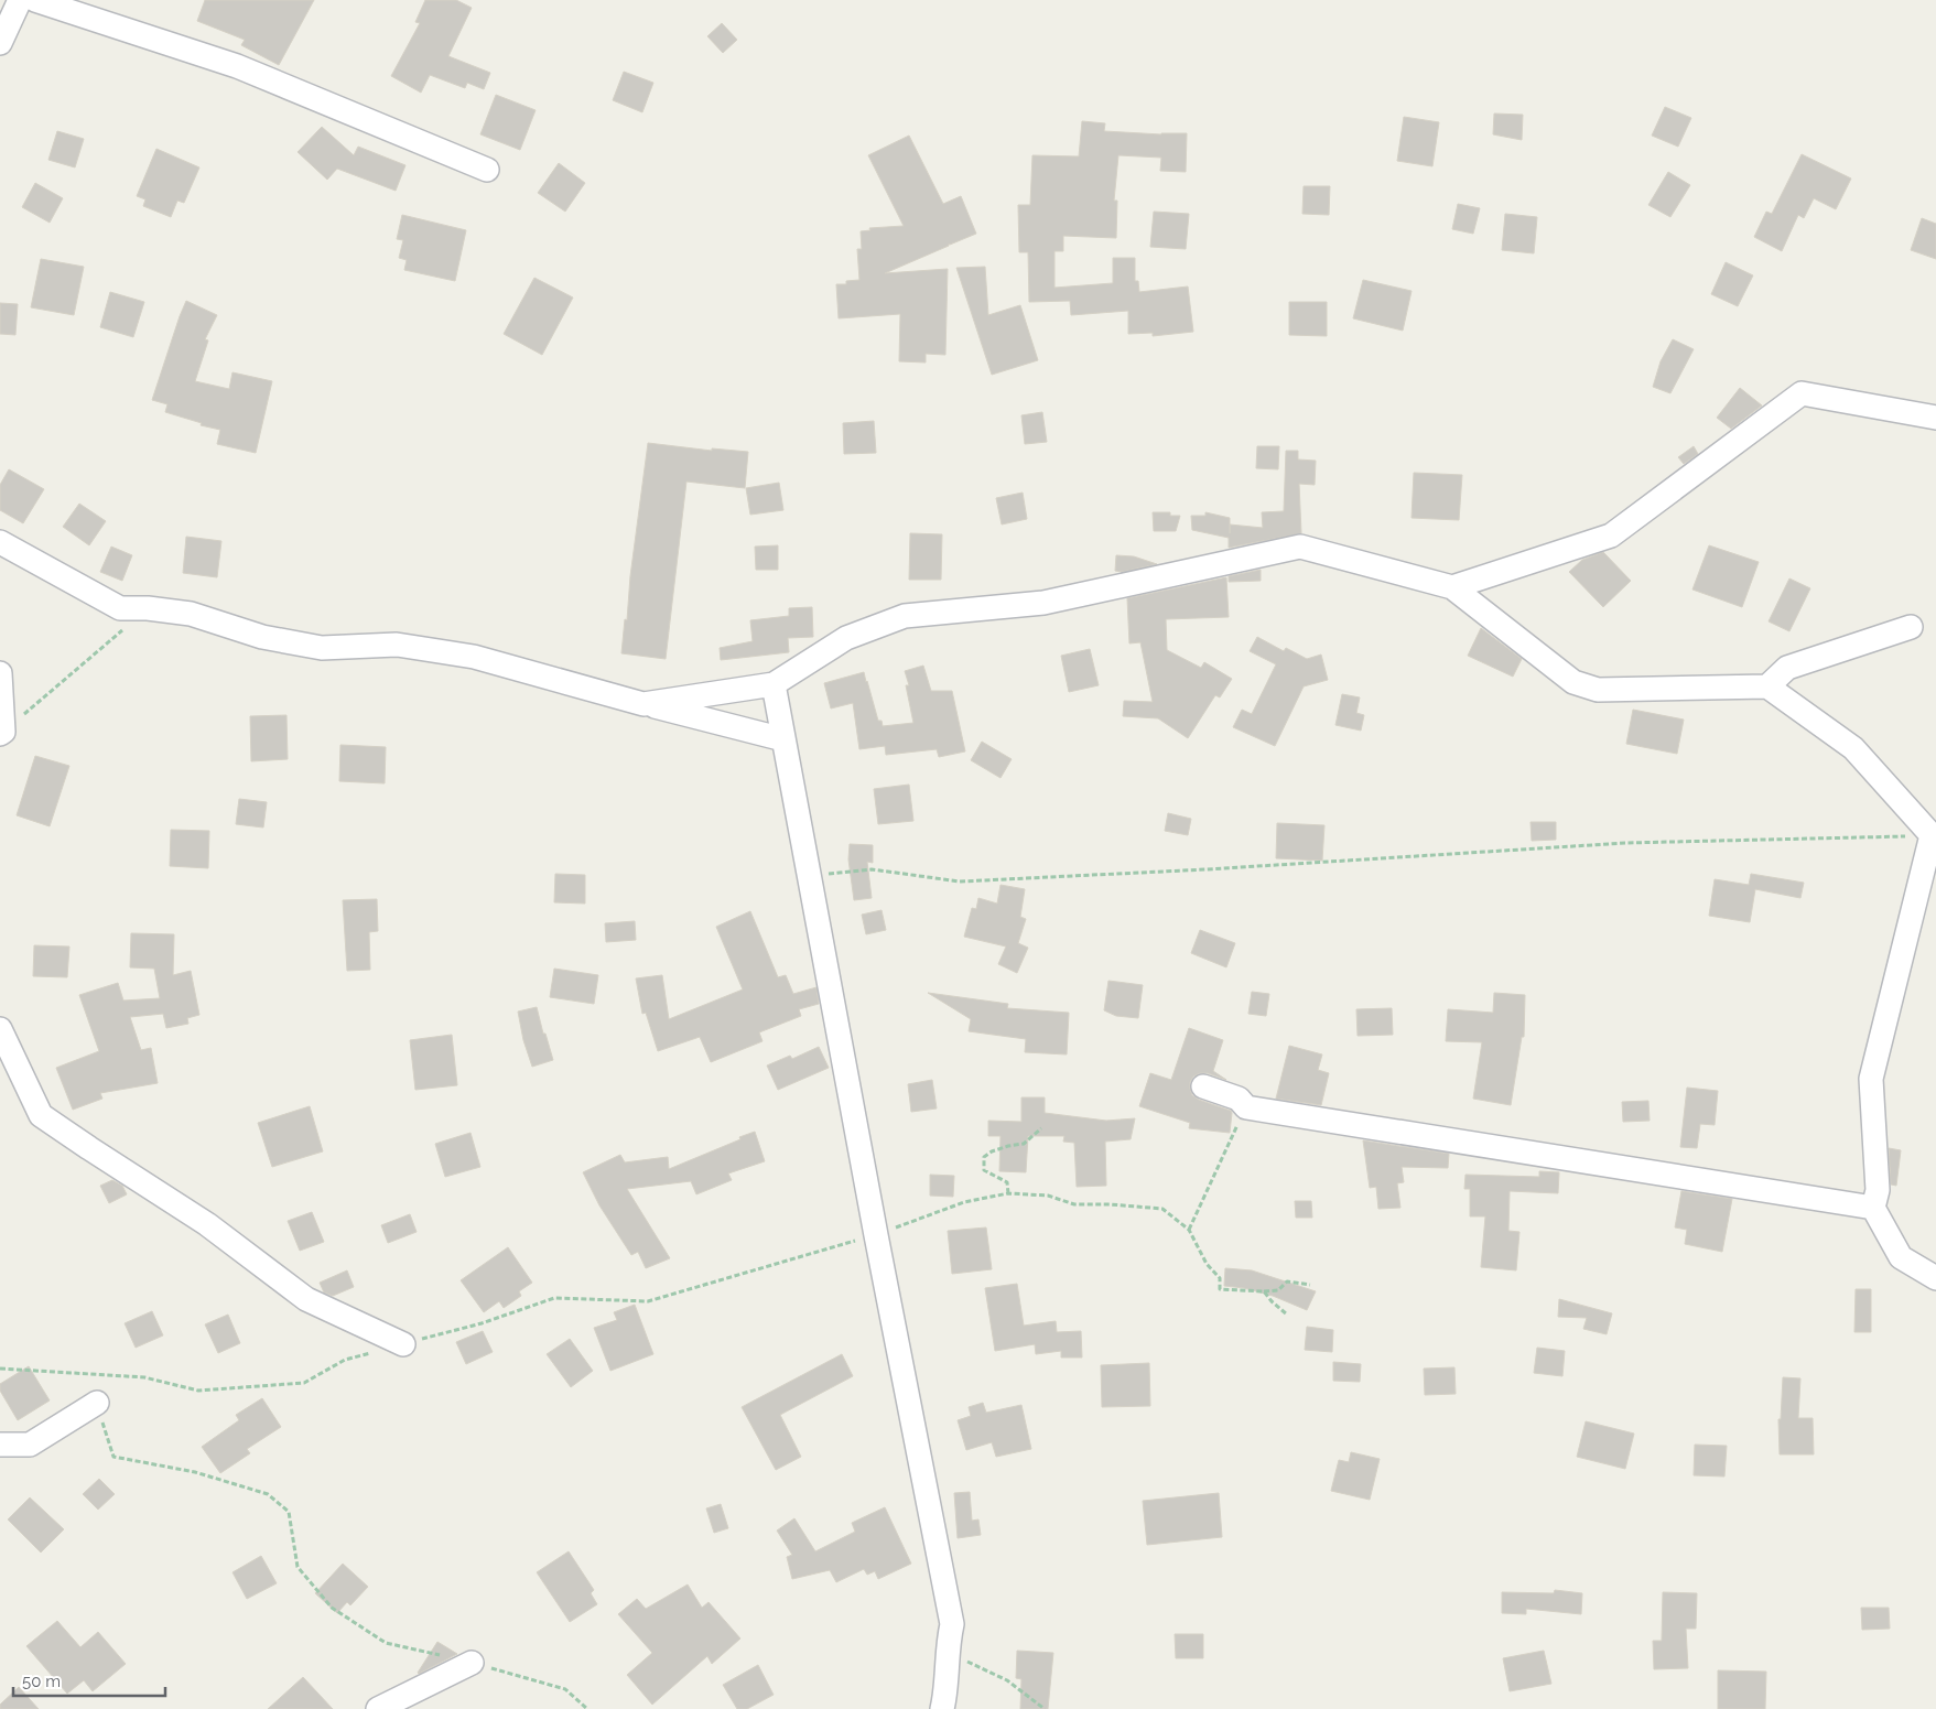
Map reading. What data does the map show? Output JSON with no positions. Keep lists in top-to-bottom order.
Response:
{
  "scale_bar": "50 m"
}
